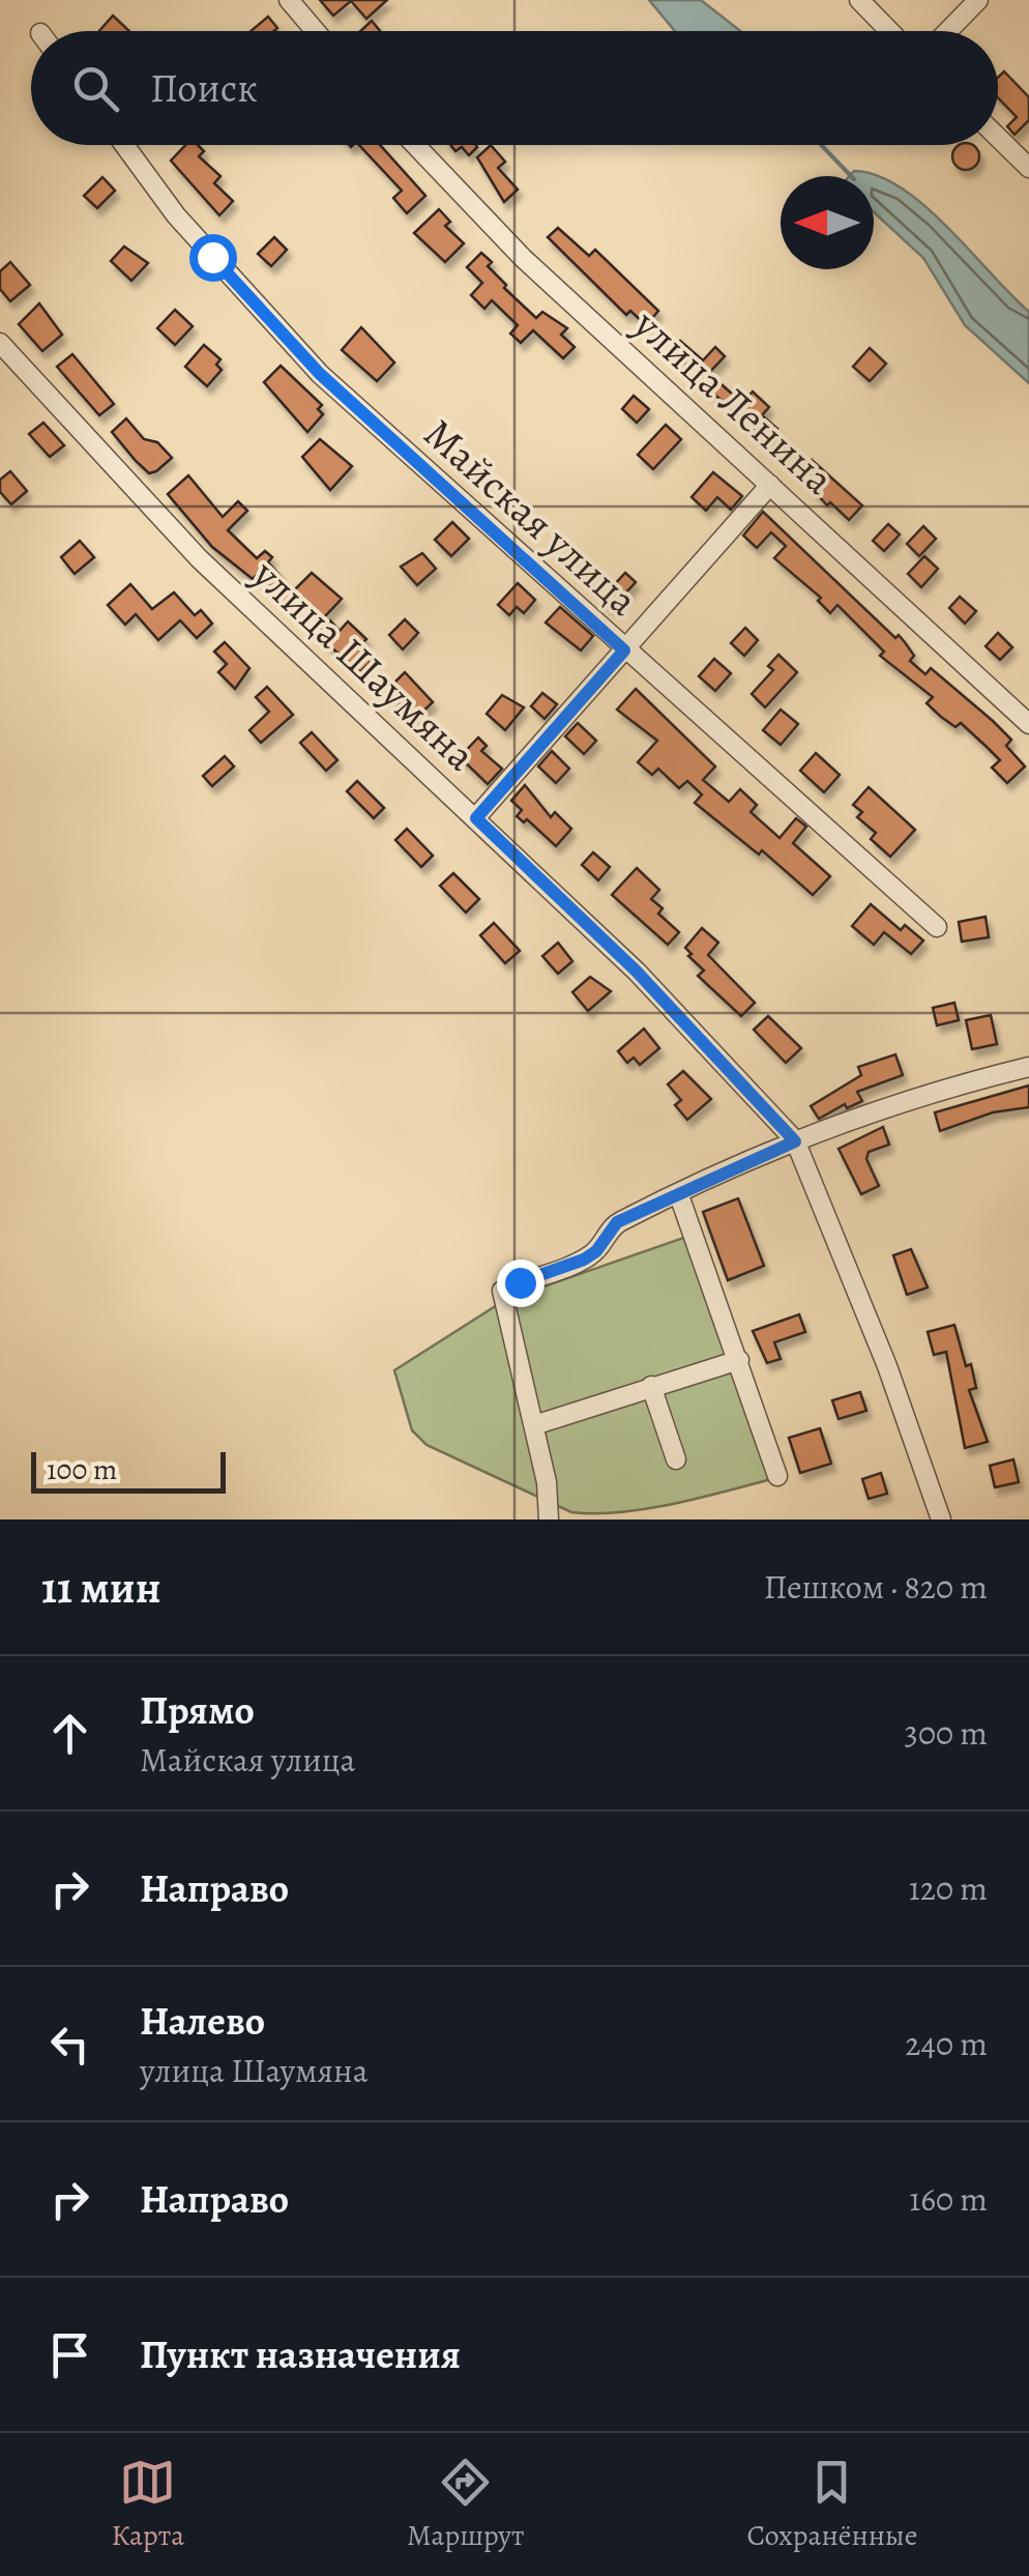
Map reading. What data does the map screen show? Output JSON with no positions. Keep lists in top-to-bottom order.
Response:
{
  "streets": {
    "street": ["улица Ленина", "Майская улица", "улица Шаумяна"]
  },
  "scale_bar": "100 m",
  "north": "left",
  "page": {
    "search": "Поиск",
    "scale": "100 m",
    "heading": ["11 мин", "Пешком · 820 m"],
    "list": [
      ["Прямо", "Майская улица", "300 m"],
      ["Направо", "120 m"],
      ["Налево", "улица Шаумяна", "240 m"],
      ["Направо", "160 m"],
      "Пункт назначения"
    ],
    "nav": ["Карта", "Маршрут", "Сохранённые"]
  }
}
